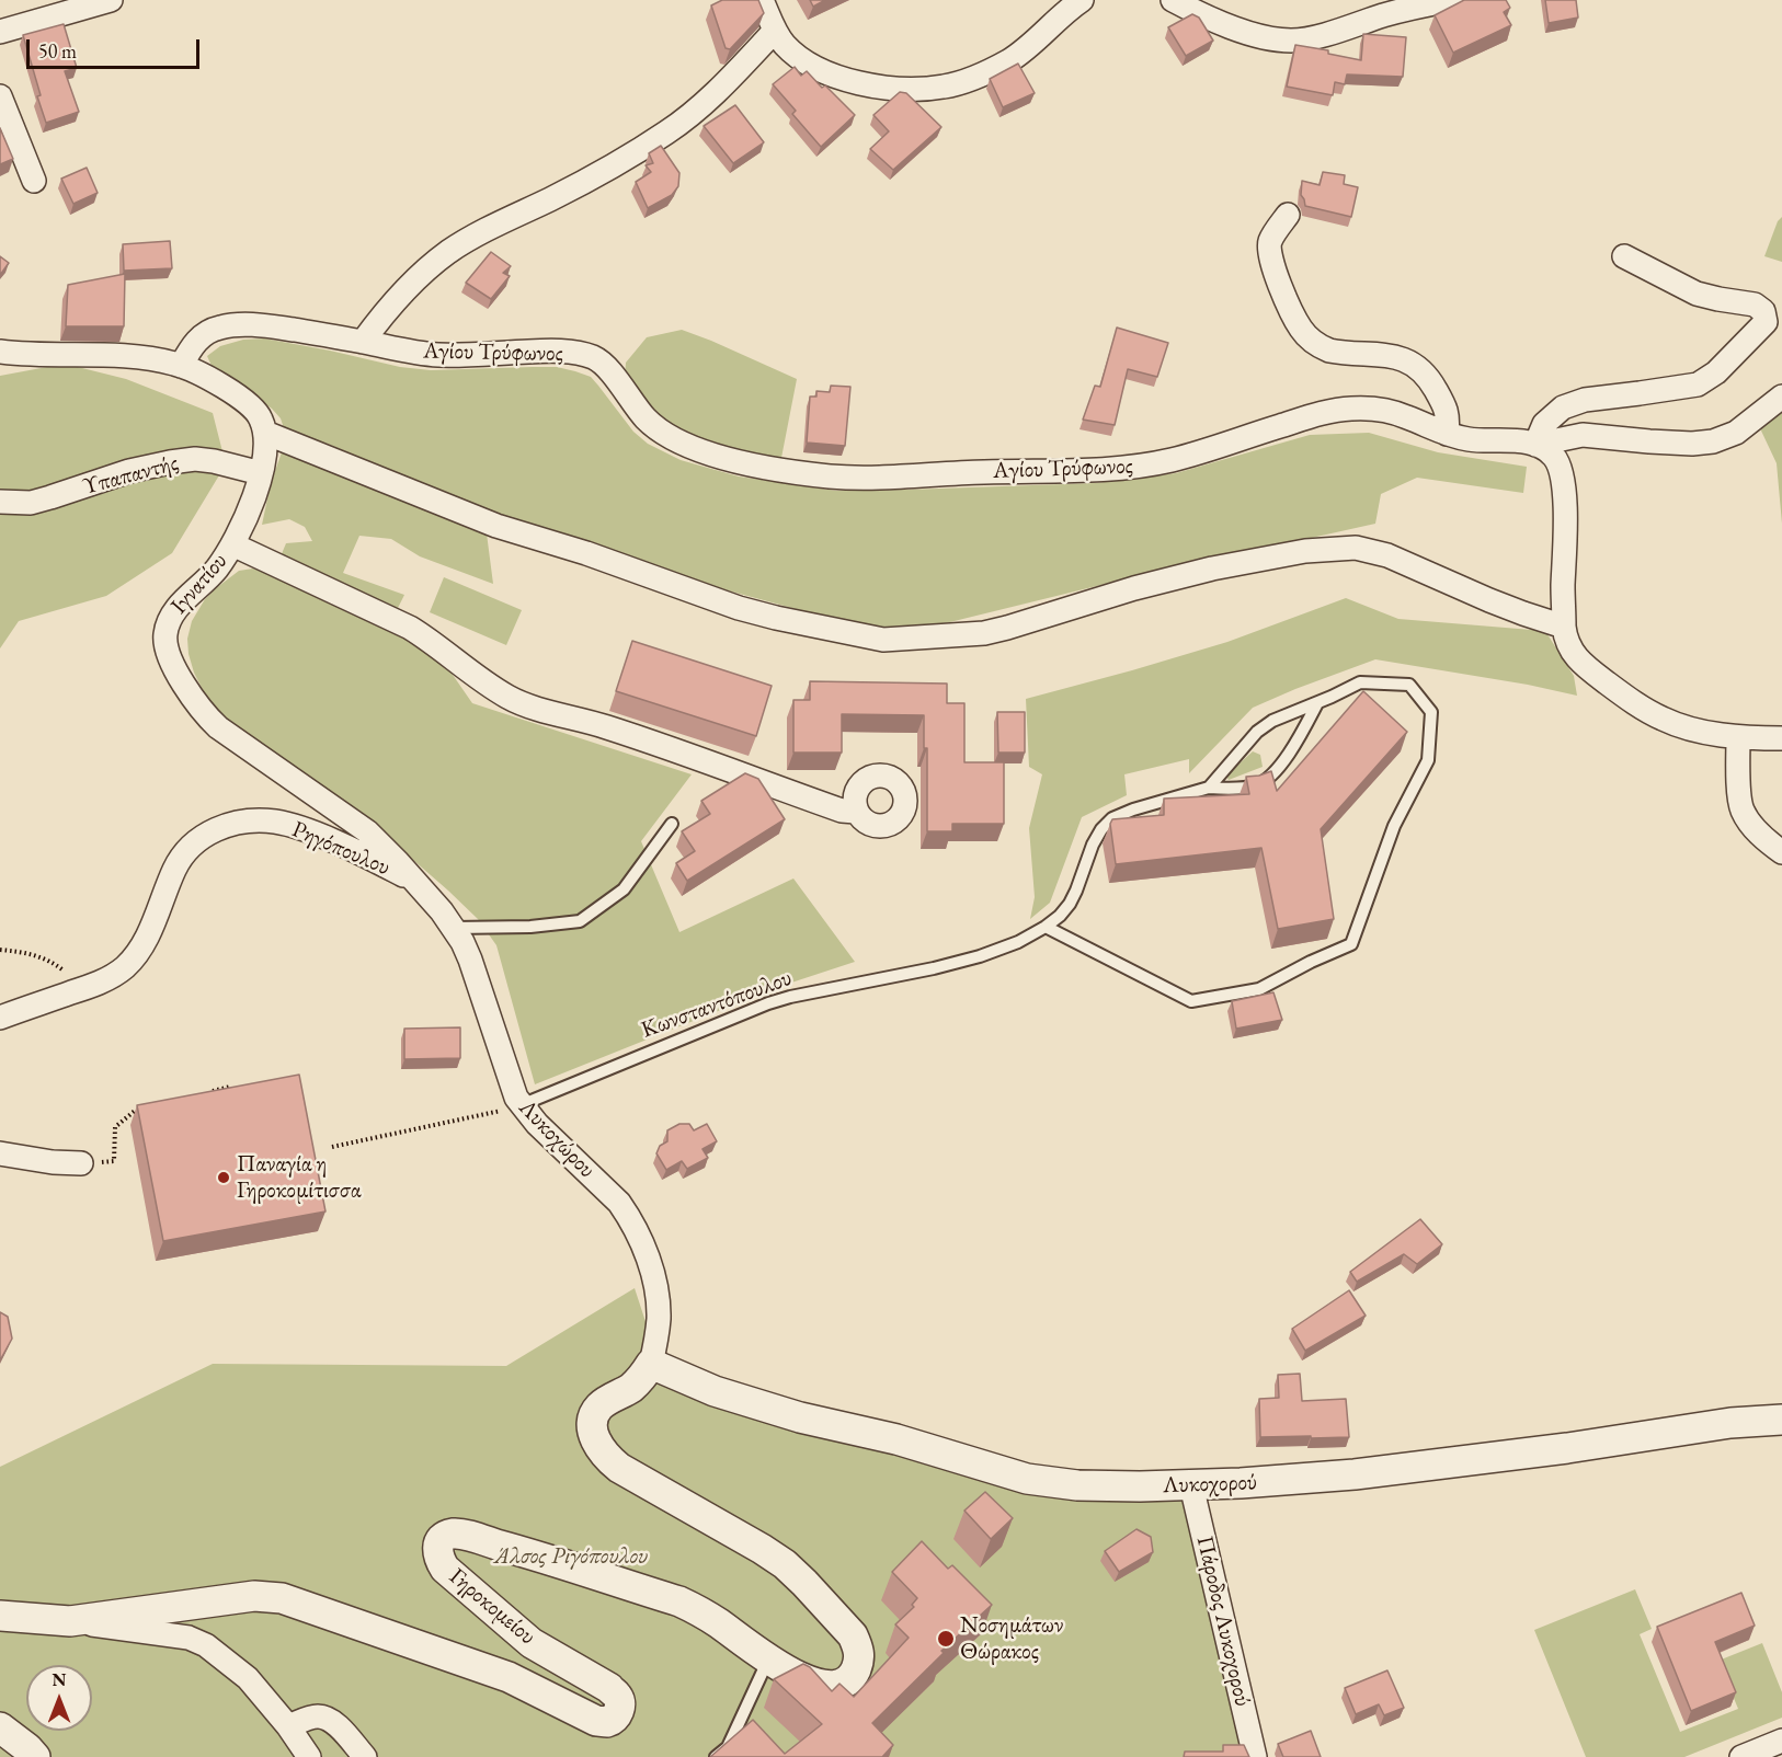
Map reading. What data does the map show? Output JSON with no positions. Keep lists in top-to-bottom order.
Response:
{
  "streets": {
    "street": [
      "Αγίου Τρύφωνος",
      "Υπαπαντής",
      "Ιγνατίου",
      "Ρηγόπουλου",
      "Λυκοχώρου",
      "Λυκοχορού",
      "Γηροκομείου",
      "Πάροδος Λυκοχορού"
    ],
    "lane": ["Κωνσταντόπουλου"]
  },
  "crossings": [
    ["Υπαπαντής", "Ιγνατίου"],
    ["Ιγνατίου", "Ρηγόπουλου"],
    ["Ιγνατίου", "Λυκοχώρου"],
    ["Ρηγόπουλου", "Λυκοχώρου"],
    ["Κωνσταντόπουλου", "Λυκοχώρου"],
    ["Λυκοχώρου", "Λυκοχορού"],
    ["Λυκοχώρου", "Γηροκομείου"],
    ["Λυκοχορού", "Γηροκομείου"],
    ["Λυκοχορού", "Πάροδος Λυκοχορού"]
  ],
  "parks": ["Άλσος Ριγόπουλου"],
  "places": ["Παναγία η Γηροκομίτισσα", "Νοσημάτων Θώρακος"],
  "scale_bar": "50 m",
  "north": "top"
}
